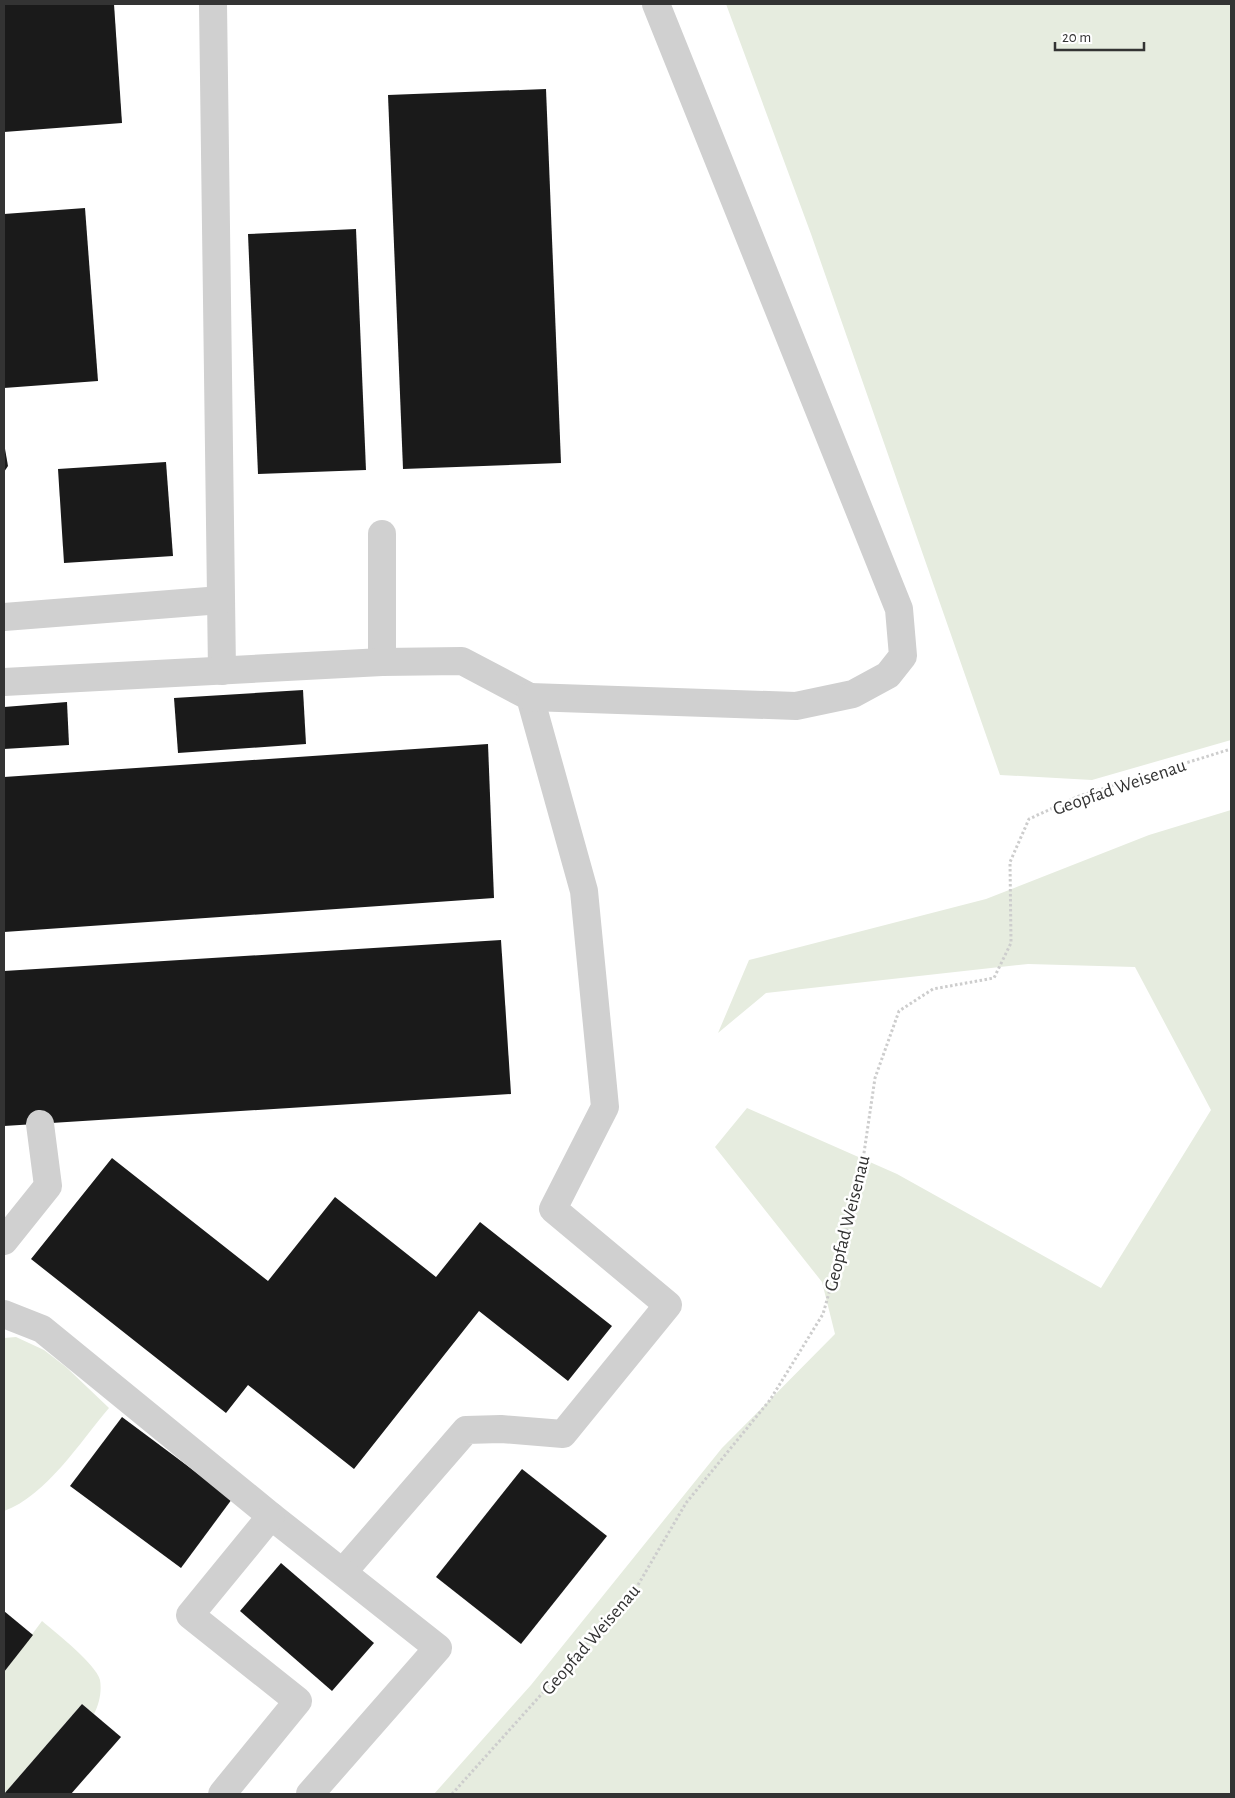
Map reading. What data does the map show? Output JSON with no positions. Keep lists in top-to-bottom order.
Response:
{
  "streets": {
    "path": ["Geopfad Weisenau"]
  },
  "scale_bar": "20 m"
}
